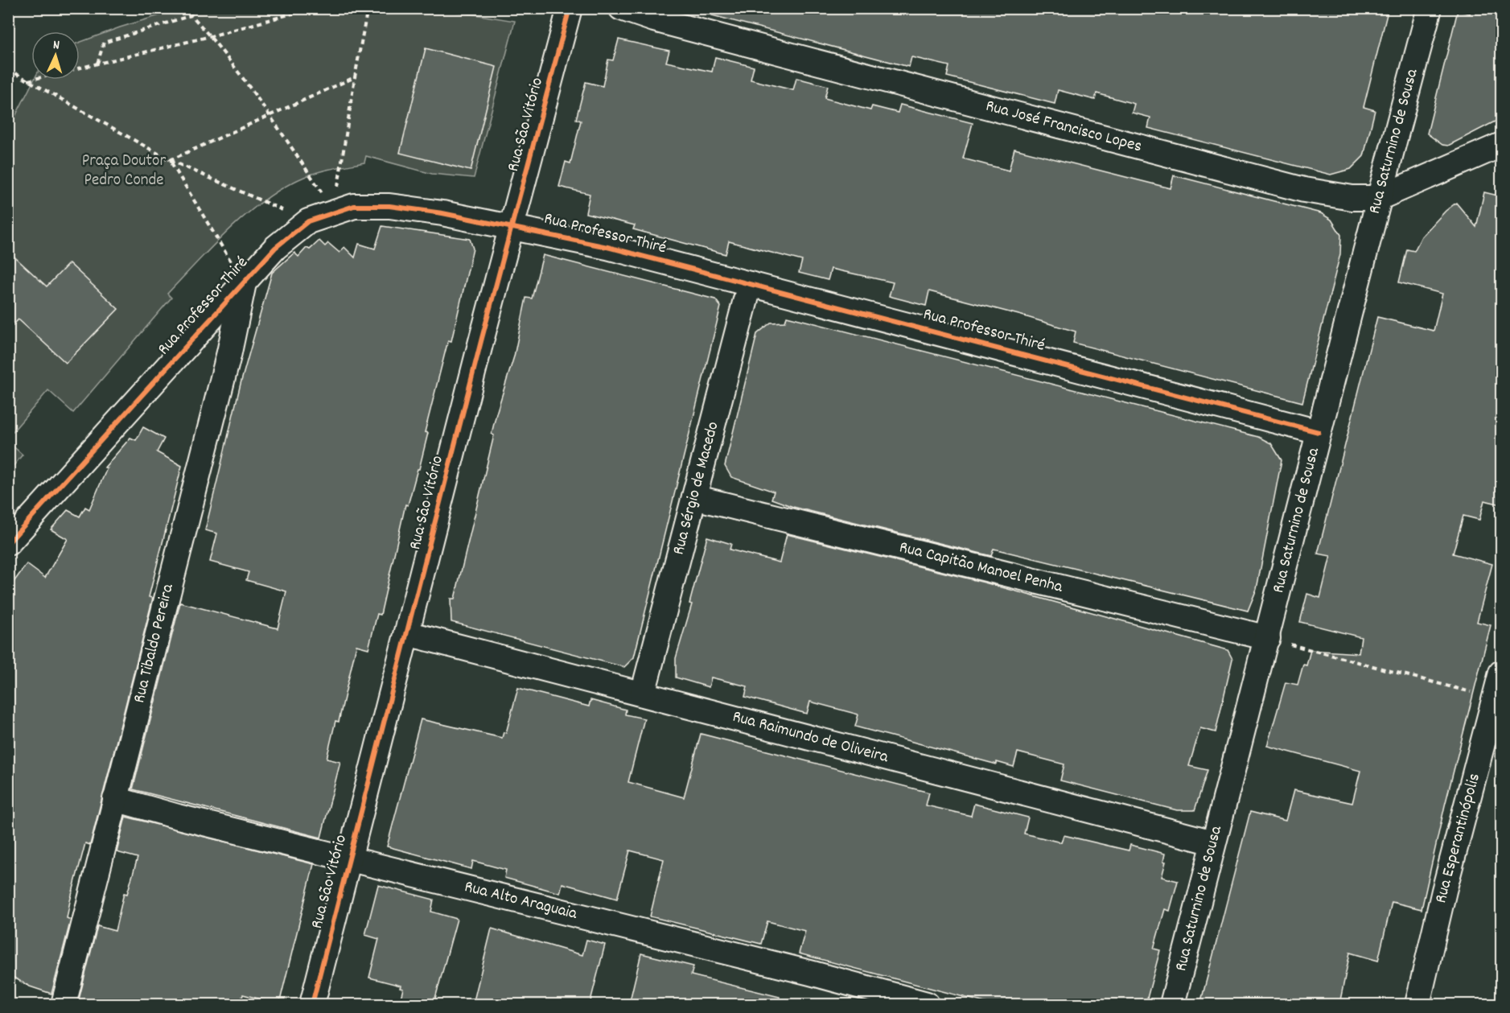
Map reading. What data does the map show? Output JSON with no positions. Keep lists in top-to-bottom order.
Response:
{
  "streets": {
    "street": [
      "Rua São Vitório",
      "Rua José Francisco Lopes",
      "Rua Saturnino de Sousa",
      "Rua Professor Thiré",
      "Rua Sérgio de Macedo",
      "Rua Capitão Manoel Penha",
      "Rua Tibaldo Pereira",
      "Rua Raimundo de Oliveira",
      "Rua Esperantinópolis",
      "Rua Alto Araguaia"
    ]
  },
  "crossings": [
    ["Rua São Vitório", "Rua Professor Thiré"],
    ["Rua São Vitório", "Rua Raimundo de Oliveira"],
    ["Rua São Vitório", "Rua Alto Araguaia"],
    ["Rua José Francisco Lopes", "Rua Saturnino de Sousa"],
    ["Rua Saturnino de Sousa", "Rua Professor Thiré"],
    ["Rua Saturnino de Sousa", "Rua Capitão Manoel Penha"],
    ["Rua Saturnino de Sousa", "Rua Raimundo de Oliveira"],
    ["Rua Professor Thiré", "Rua Sérgio de Macedo"],
    ["Rua Professor Thiré", "Rua Tibaldo Pereira"],
    ["Rua Sérgio de Macedo", "Rua Capitão Manoel Penha"],
    ["Rua Sérgio de Macedo", "Rua Raimundo de Oliveira"],
    ["Rua Tibaldo Pereira", "Rua Alto Araguaia"]
  ],
  "parks": ["Praça Doutor Pedro Conde"],
  "north": "top"
}
